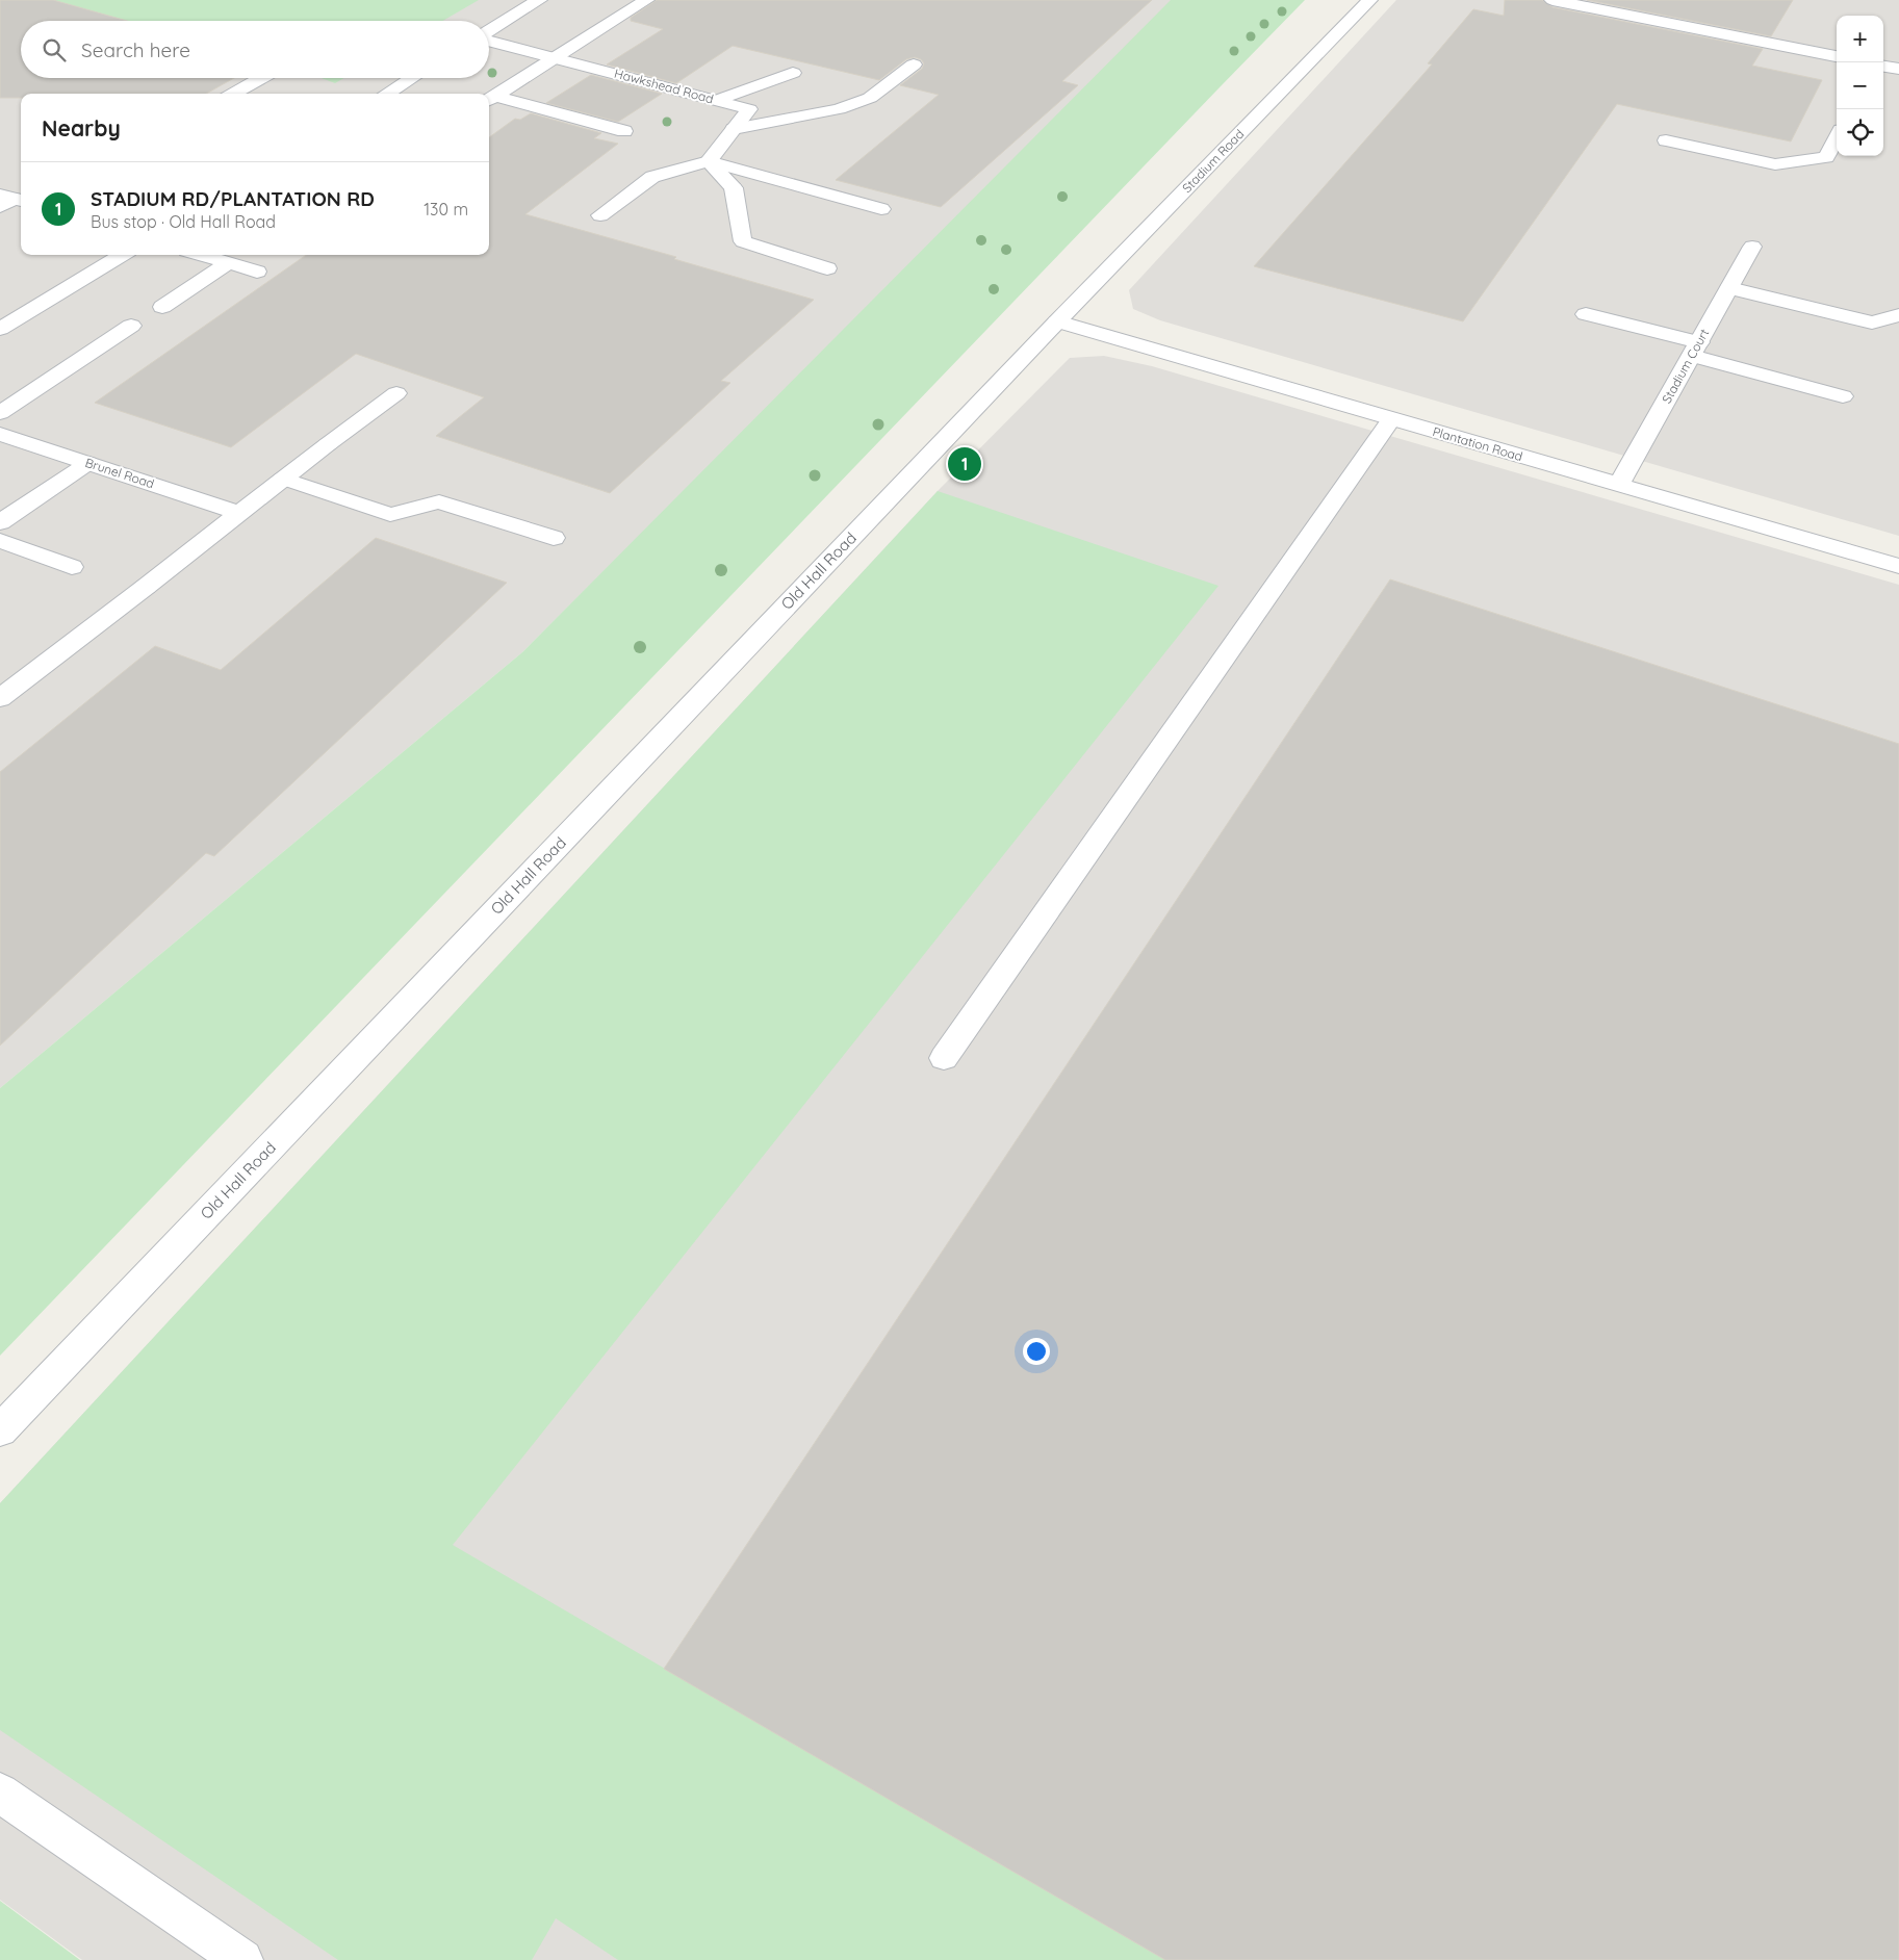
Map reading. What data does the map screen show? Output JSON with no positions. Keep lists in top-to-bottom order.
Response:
{
  "streets": {
    "street": [
      "Hawkshead Road",
      "Stadium Road",
      "Stadium Court",
      "Plantation Road",
      "Brunel Road",
      "Old Hall Road"
    ]
  },
  "crossings": [
    ["Stadium Road", "Plantation Road"],
    ["Stadium Road", "Old Hall Road"],
    ["Stadium Court", "Plantation Road"],
    ["Plantation Road", "Old Hall Road"]
  ],
  "page": {
    "map_buttons": ["+", "−"],
    "search": "Search here",
    "heading": "Nearby",
    "list": [
      {
        "mark": "1",
        "name": "STADIUM RD/PLANTATION RD",
        "note": "Bus stop · Old Hall Road",
        "value": "130 m"
      }
    ],
    "pins": "1"
  }
}
